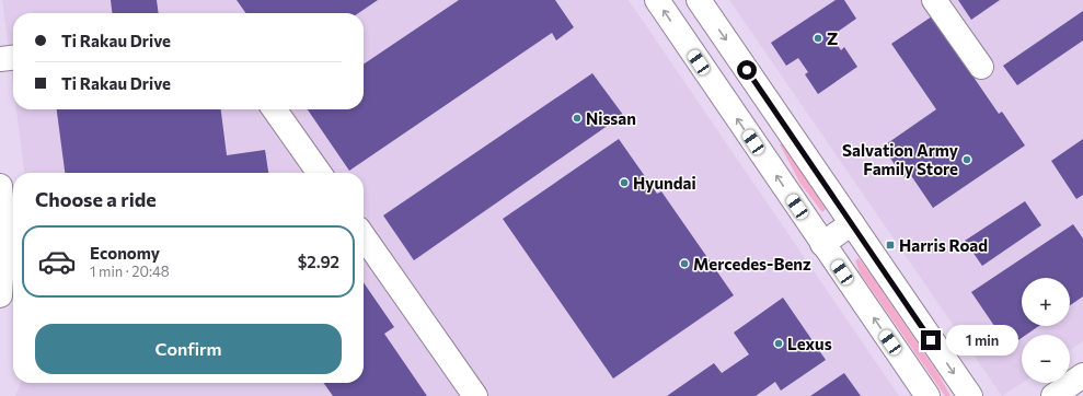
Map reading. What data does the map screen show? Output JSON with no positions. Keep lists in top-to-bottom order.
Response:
{
  "places": {
    "other": [
      "Z",
      "Nissan",
      "Salvation Army Family Store",
      "Hyundai",
      "Mercedes-Benz",
      "Lexus"
    ],
    "transit": ["Harris Road"]
  },
  "page": {
    "banner": ["Ti Rakau Drive", "Ti Rakau Drive"],
    "heading": "Choose a ride",
    "list": [
      {
        "name": "Economy",
        "note": "1 min · 20:48",
        "value": "$2.92"
      }
    ],
    "map_buttons": ["+", "−"],
    "buttons": "Confirm",
    "bubble": "1 min"
  }
}
